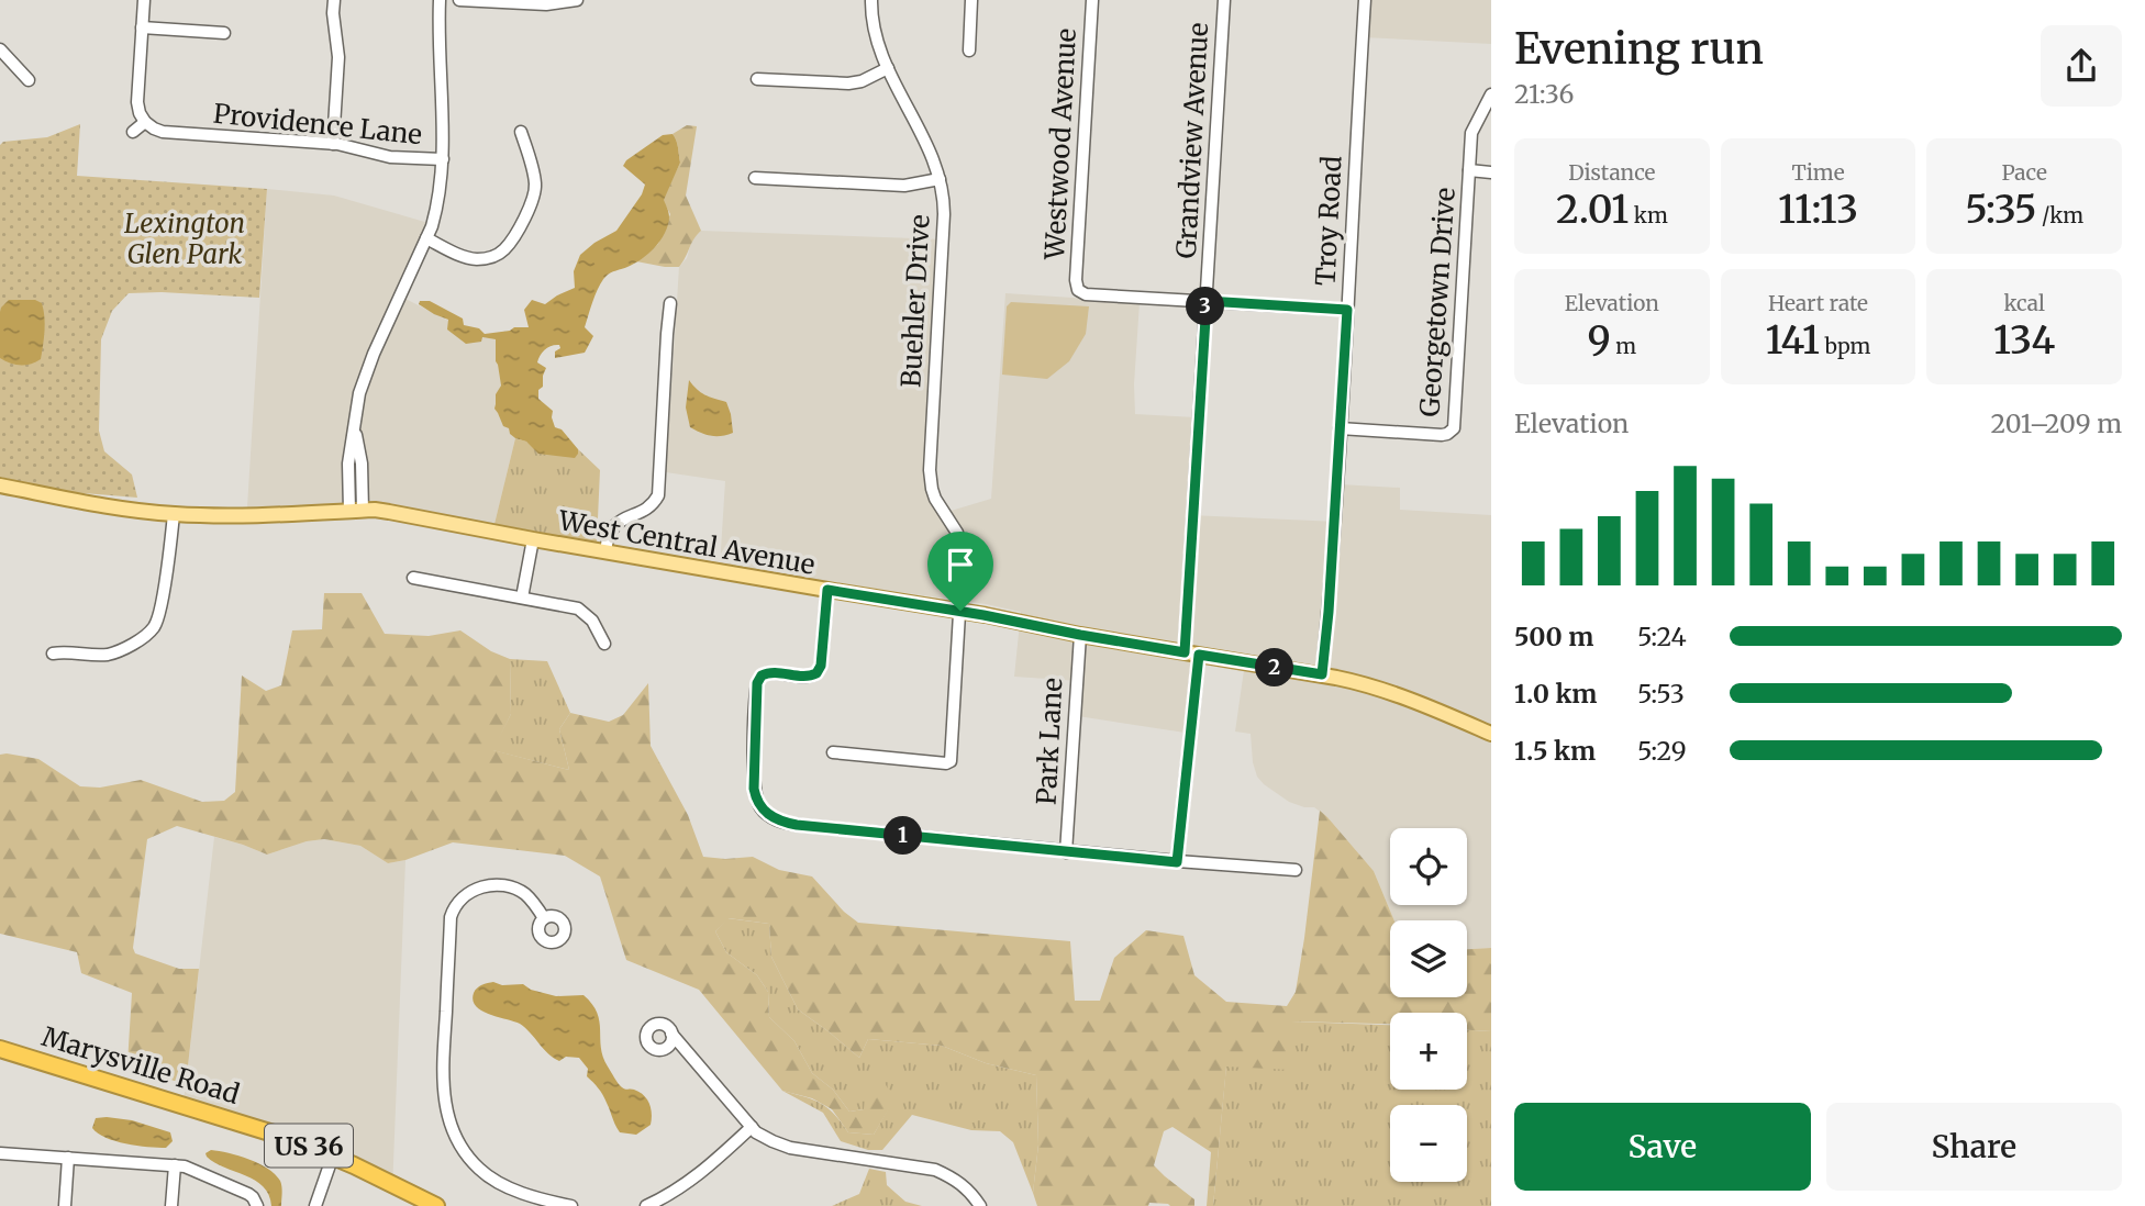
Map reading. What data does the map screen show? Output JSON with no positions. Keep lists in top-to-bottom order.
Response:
{
  "streets": {
    "highway": ["Marysville Road", "US 36"],
    "main road": ["West Central Avenue"],
    "street": [
      "Providence Lane",
      "Grandview Avenue",
      "Westwood Avenue",
      "Troy Road",
      "Buehler Drive",
      "Georgetown Drive",
      "Park Lane"
    ]
  },
  "crossings": [
    ["Grandview Avenue", "Westwood Avenue"],
    ["Grandview Avenue", "West Central Avenue"],
    ["Troy Road", "Georgetown Drive"],
    ["Troy Road", "West Central Avenue"],
    ["Buehler Drive", "West Central Avenue"],
    ["West Central Avenue", "Park Lane"]
  ],
  "parks": ["Lexington Glen Park"],
  "page": {
    "heading": ["Evening run", "21:36"],
    "stats": [
      ["Distance", "2.01 km"],
      ["Time", "11:13"],
      ["Pace", "5:35 /km"],
      ["Elevation", "9 m"],
      ["Heart rate", "141 bpm"],
      ["kcal", "134"]
    ],
    "pins": ["3", "2", "1"],
    "chart": ["Elevation", "201–209 m"],
    "list": [
      {
        "name": "500 m",
        "note": "5:24"
      },
      {
        "name": "1.0 km",
        "note": "5:53"
      },
      {
        "name": "1.5 km",
        "note": "5:29"
      }
    ],
    "map_buttons": ["+", "−"],
    "buttons": ["Save", "Share"]
  }
}
